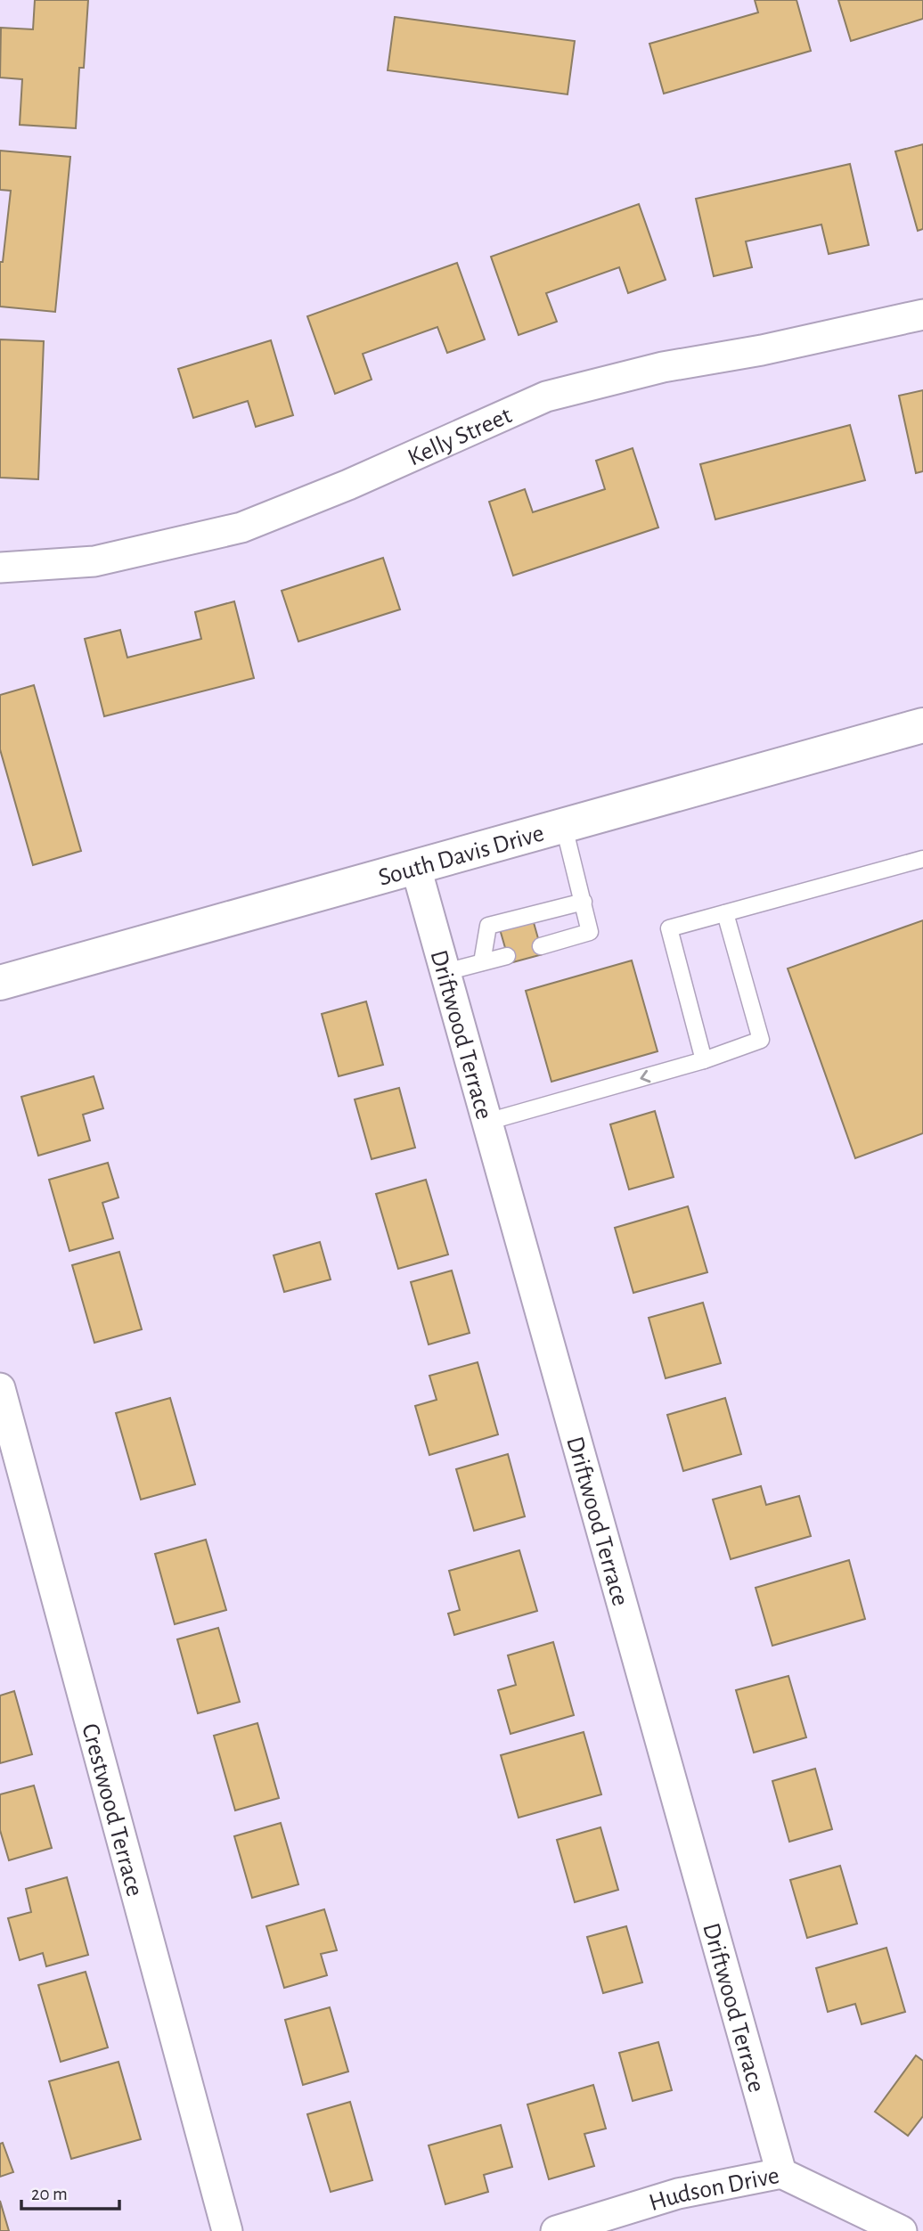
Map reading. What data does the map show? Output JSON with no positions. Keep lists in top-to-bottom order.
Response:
{
  "streets": {
    "street": [
      "Kelly Street",
      "South Davis Drive",
      "Driftwood Terrace",
      "Crestwood Terrace",
      "Hudson Drive"
    ]
  },
  "crossings": [
    ["South Davis Drive", "Driftwood Terrace"],
    ["Driftwood Terrace", "Hudson Drive"]
  ],
  "scale_bar": "20 m"
}
